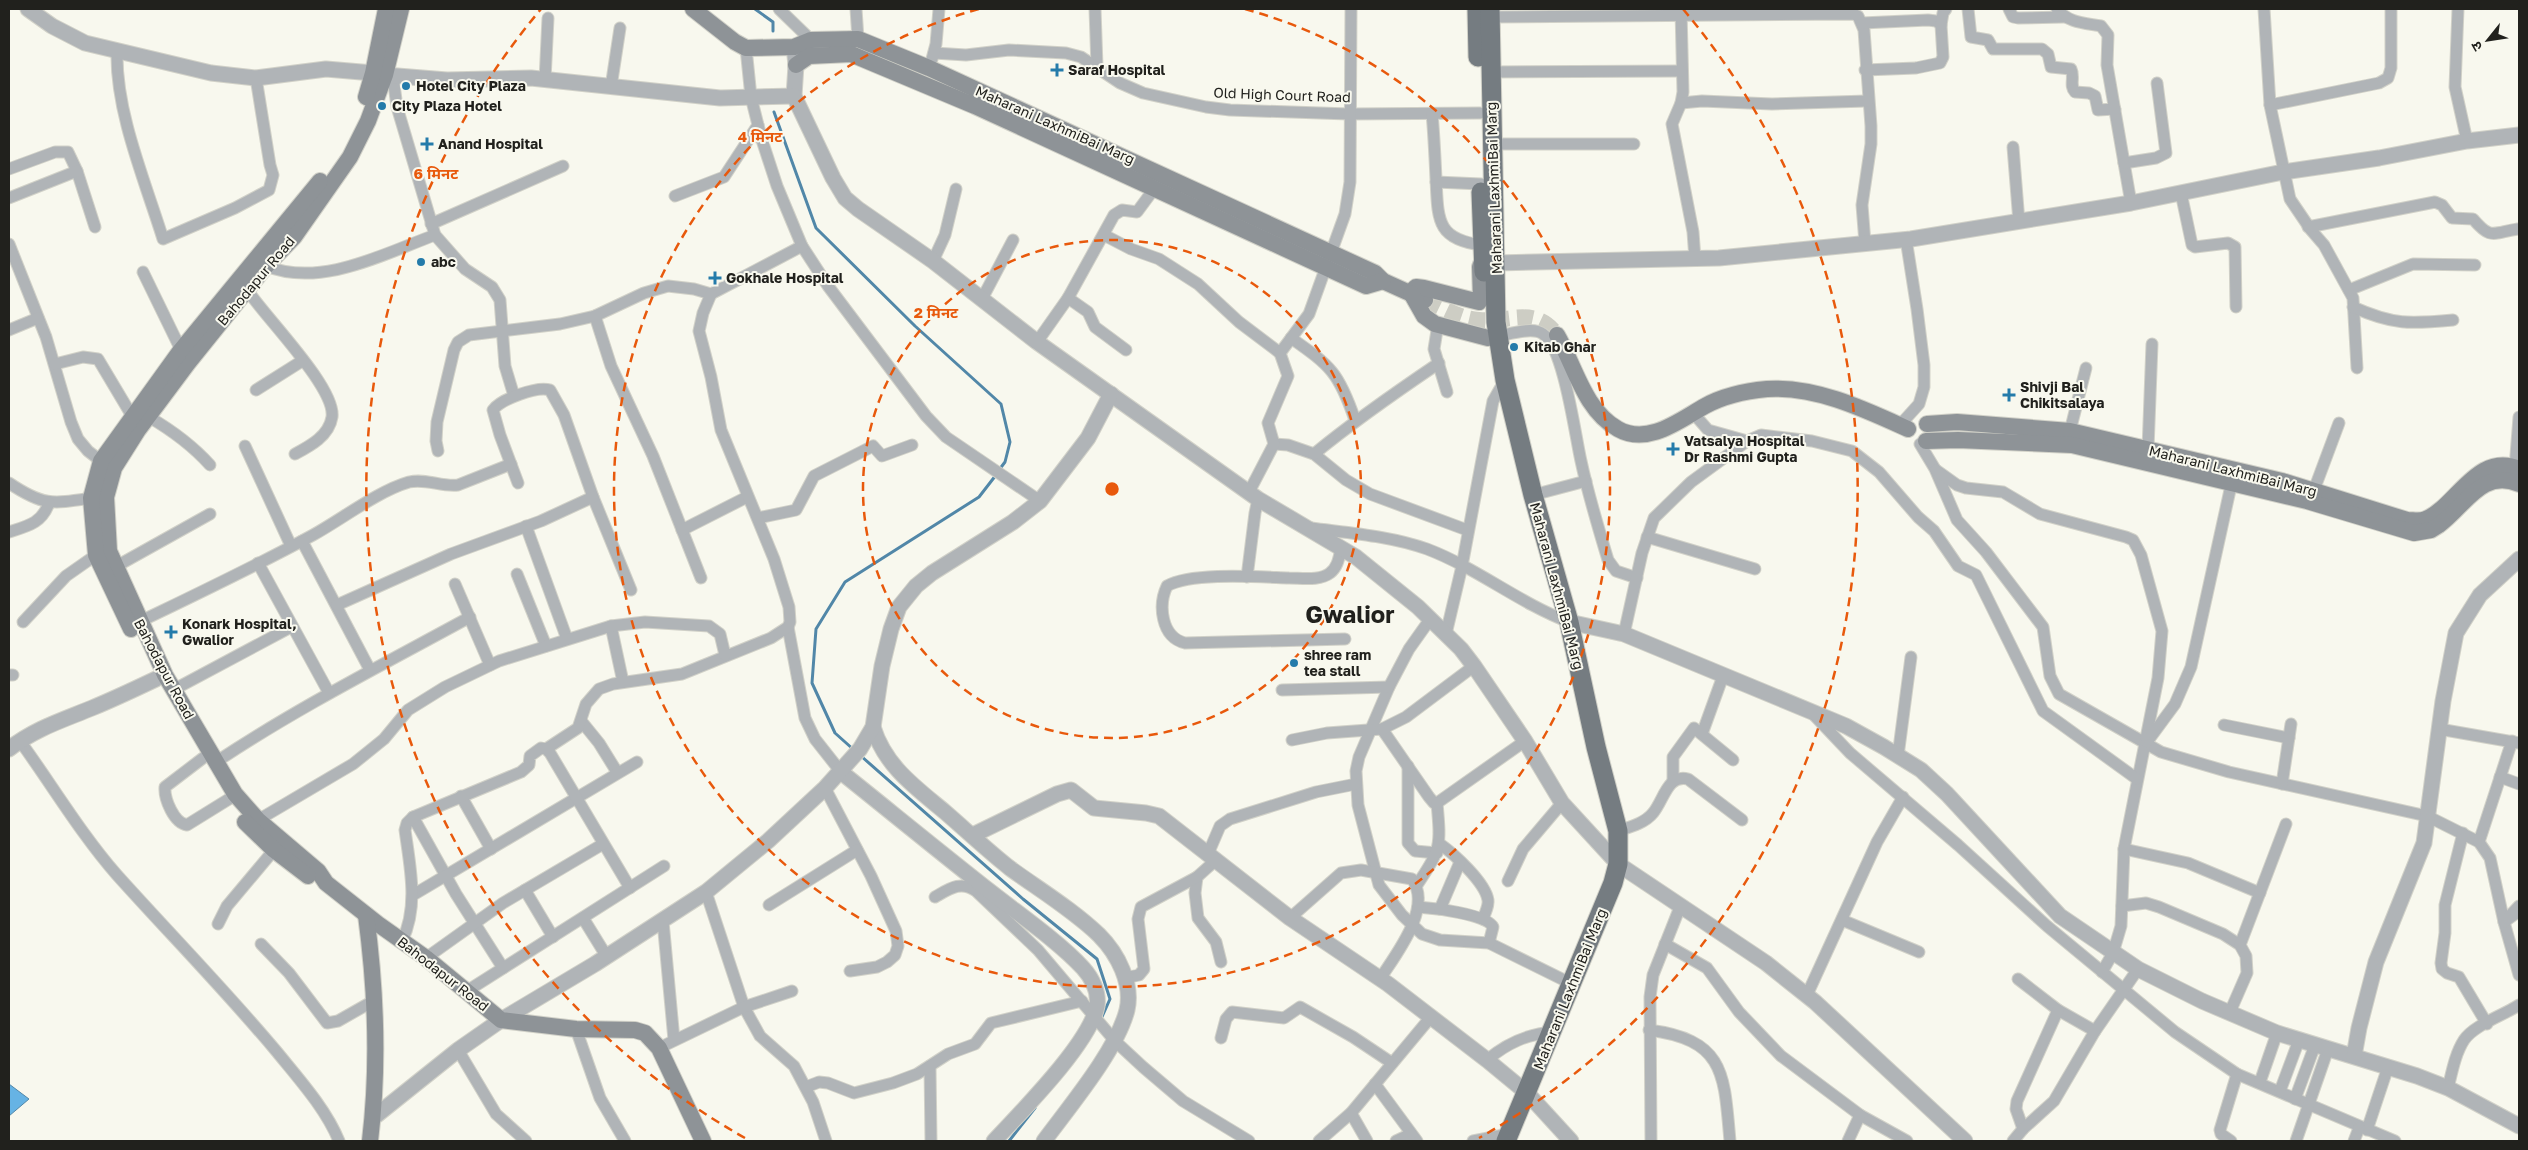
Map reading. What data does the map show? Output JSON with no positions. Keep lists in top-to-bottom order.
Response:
{
  "streets": {
    "main road": ["Maharani LaxhmiBai Marg", "Bahodapur Road"],
    "street": ["Old High Court Road"]
  },
  "crossings": [
    ["Old High Court Road", "Maharani LaxhmiBai Marg"]
  ],
  "districts": ["Gwalior"],
  "places": {
    "health": [
      "Saraf Hospital",
      "Anand Hospital",
      "Gokhale Hospital",
      "Shivji Bal Chikitsalaya",
      "Vatsalya Hospital Dr Rashmi Gupta",
      "Konark Hospital, Gwalior"
    ],
    "other": [
      "Hotel City Plaza",
      "City Plaza Hotel",
      "abc",
      "Kitab Ghar",
      "shree ram tea stall"
    ]
  },
  "north": "bottom left",
  "rings": ["4 मिनट", "6 मिनट", "2 मिनट"]
}
